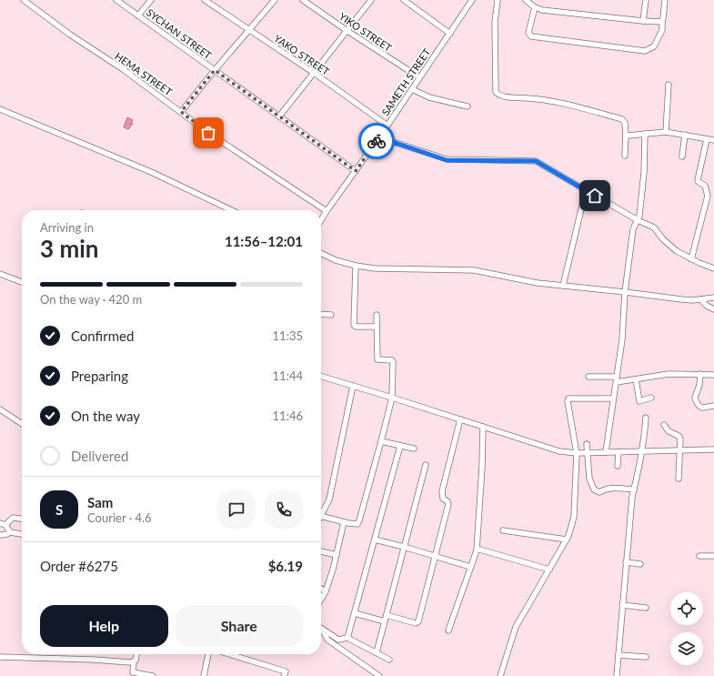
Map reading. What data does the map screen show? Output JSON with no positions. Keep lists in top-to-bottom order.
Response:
{
  "streets": {
    "street": [
      "YIKO STREET",
      "SYCHAN STREET",
      "YAKO STREET",
      "HEMA STREET",
      "SAMETH STREET"
    ]
  },
  "crossings": [
    ["YIKO STREET", "SAMETH STREET"],
    ["SYCHAN STREET", "SAMETH STREET"],
    ["YAKO STREET", "SAMETH STREET"],
    ["HEMA STREET", "SAMETH STREET"]
  ],
  "page": {
    "heading": ["3 min", "Arriving in", "11:56–12:01"],
    "panel": [
      "Sam",
      "Courier · 4.6",
      "Order #6275",
      "$6.19"
    ],
    "bar": "On the way · 420 m",
    "list": [
      ["Confirmed", "11:35"],
      ["Preparing", "11:44"],
      ["On the way", "11:46"],
      "Delivered"
    ],
    "round": "S",
    "buttons": ["Help", "Share"]
  }
}
